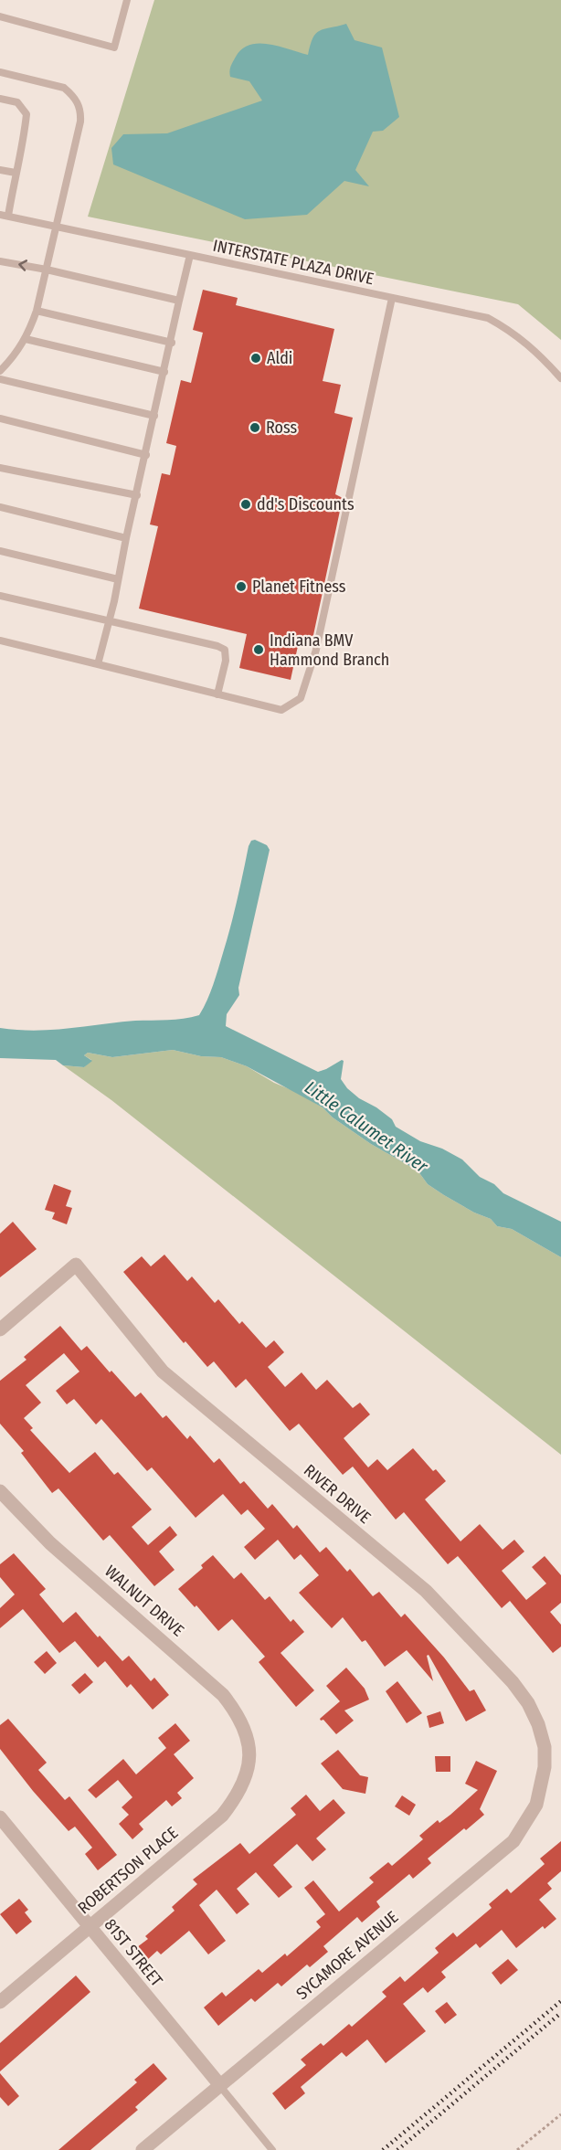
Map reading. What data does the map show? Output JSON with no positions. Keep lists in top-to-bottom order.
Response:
{
  "streets": {
    "street": [
      "RIVER DRIVE",
      "WALNUT DRIVE",
      "ROBERTSON PLACE",
      "81ST STREET",
      "SYCAMORE AVENUE"
    ],
    "lane": ["INTERSTATE PLAZA DRIVE"]
  },
  "crossings": [
    ["RIVER DRIVE", "SYCAMORE AVENUE"],
    ["WALNUT DRIVE", "ROBERTSON PLACE"],
    ["ROBERTSON PLACE", "81ST STREET"],
    ["81ST STREET", "SYCAMORE AVENUE"]
  ],
  "water": ["Little Calumet River"],
  "places": [
    "Aldi",
    "Ross",
    "dd's Discounts",
    "Planet Fitness",
    "Indiana BMV Hammond Branch"
  ]
}
